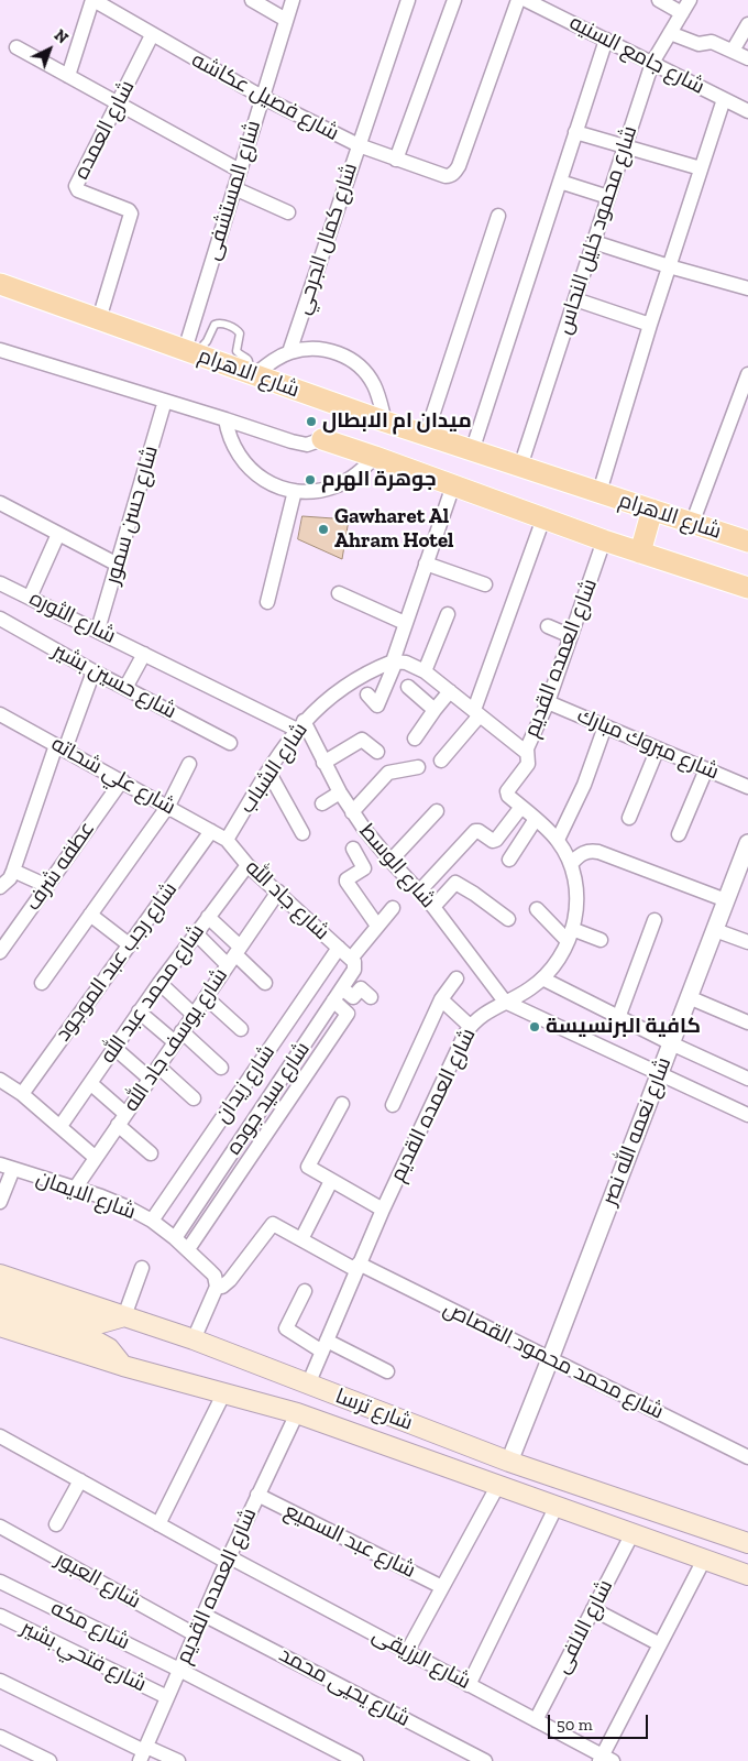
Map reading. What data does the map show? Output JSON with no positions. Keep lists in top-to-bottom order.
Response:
{
  "streets": {
    "main road": ["شارع الاهرام", "شارع ترسا"],
    "street": [
      "شارع جامع السنيه",
      "شارع فصيل عكاشه",
      "شارع العمده",
      "شارع المستشفى",
      "شارع محمود خليل النحاس",
      "شارع كمال الجرحي",
      "شارع حسن سمور",
      "شارع الثوره",
      "شارع العمده القديم",
      "شارع حسين بشير",
      "شارع مبروك مبارك",
      "شارع الشباب",
      "شارع علي شحاته",
      "عطفه شرف",
      "شارع الوسط",
      "شارع جاد الله",
      "شارع رجب عبد الموجود",
      "شارع محمد عبد الله",
      "شارع يوسف جاد الله",
      "شارع زيدان",
      "شارع سيد جوده",
      "شارع نعمه الله نصر",
      "شارع الايمان",
      "شارع محمد محمود القصاص",
      "شارع عبد السميع",
      "شارع العبور",
      "شارع مكه",
      "شارع الالفى",
      "شارع فتحي بشير",
      "شارع الرزيقى",
      "شارع يحيى محمد"
    ]
  },
  "crossings": [
    ["شارع جامع السنيه", "شارع محمود خليل النحاس"],
    ["شارع فصيل عكاشه", "شارع العمده"],
    ["شارع فصيل عكاشه", "شارع المستشفى"],
    ["شارع فصيل عكاشه", "شارع كمال الجرحي"],
    ["شارع العمده", "شارع الاهرام"],
    ["شارع المستشفى", "شارع الاهرام"],
    ["شارع محمود خليل النحاس", "شارع الاهرام"],
    ["شارع حسن سمور", "شارع الثوره"],
    ["شارع الثوره", "شارع الشباب"],
    ["شارع الثوره", "شارع الوسط"],
    ["شارع العمده القديم", "شارع مبروك مبارك"],
    ["شارع العمده القديم", "شارع الوسط"],
    ["شارع العمده القديم", "شارع محمد محمود القصاص"],
    ["شارع العمده القديم", "شارع ترسا"],
    ["شارع العمده القديم", "شارع عبد السميع"],
    ["شارع العمده القديم", "شارع العبور"],
    ["شارع العمده القديم", "شارع مكه"],
    ["شارع العمده القديم", "شارع فتحي بشير"],
    ["شارع العمده القديم", "شارع الرزيقى"],
    ["شارع العمده القديم", "شارع يحيى محمد"],
    ["شارع الشباب", "شارع علي شحاته"],
    ["شارع الشباب", "شارع الوسط"],
    ["شارع الشباب", "شارع جاد الله"],
    ["شارع علي شحاته", "عطفه شرف"],
    ["شارع علي شحاته", "شارع جاد الله"],
    ["شارع علي شحاته", "شارع رجب عبد الموجود"],
    ["شارع جاد الله", "شارع محمد عبد الله"],
    ["شارع جاد الله", "شارع يوسف جاد الله"],
    ["شارع جاد الله", "شارع زيدان"],
    ["شارع جاد الله", "شارع سيد جوده"],
    ["شارع يوسف جاد الله", "شارع الايمان"],
    ["شارع زيدان", "شارع الايمان"],
    ["شارع سيد جوده", "شارع الايمان"],
    ["شارع نعمه الله نصر", "شارع محمد محمود القصاص"],
    ["شارع نعمه الله نصر", "شارع ترسا"],
    ["شارع الايمان", "شارع محمد محمود القصاص"],
    ["شارع ترسا", "شارع الالفى"],
    ["شارع الالفى", "شارع الرزيقى"]
  ],
  "places": [
    "ميدان ام الابطال",
    "جوهرة الهرم",
    "Gawharet Al Ahram Hotel",
    "كافية البرنسيسة"
  ],
  "scale_bar": "50 m",
  "north": "top right"
}
